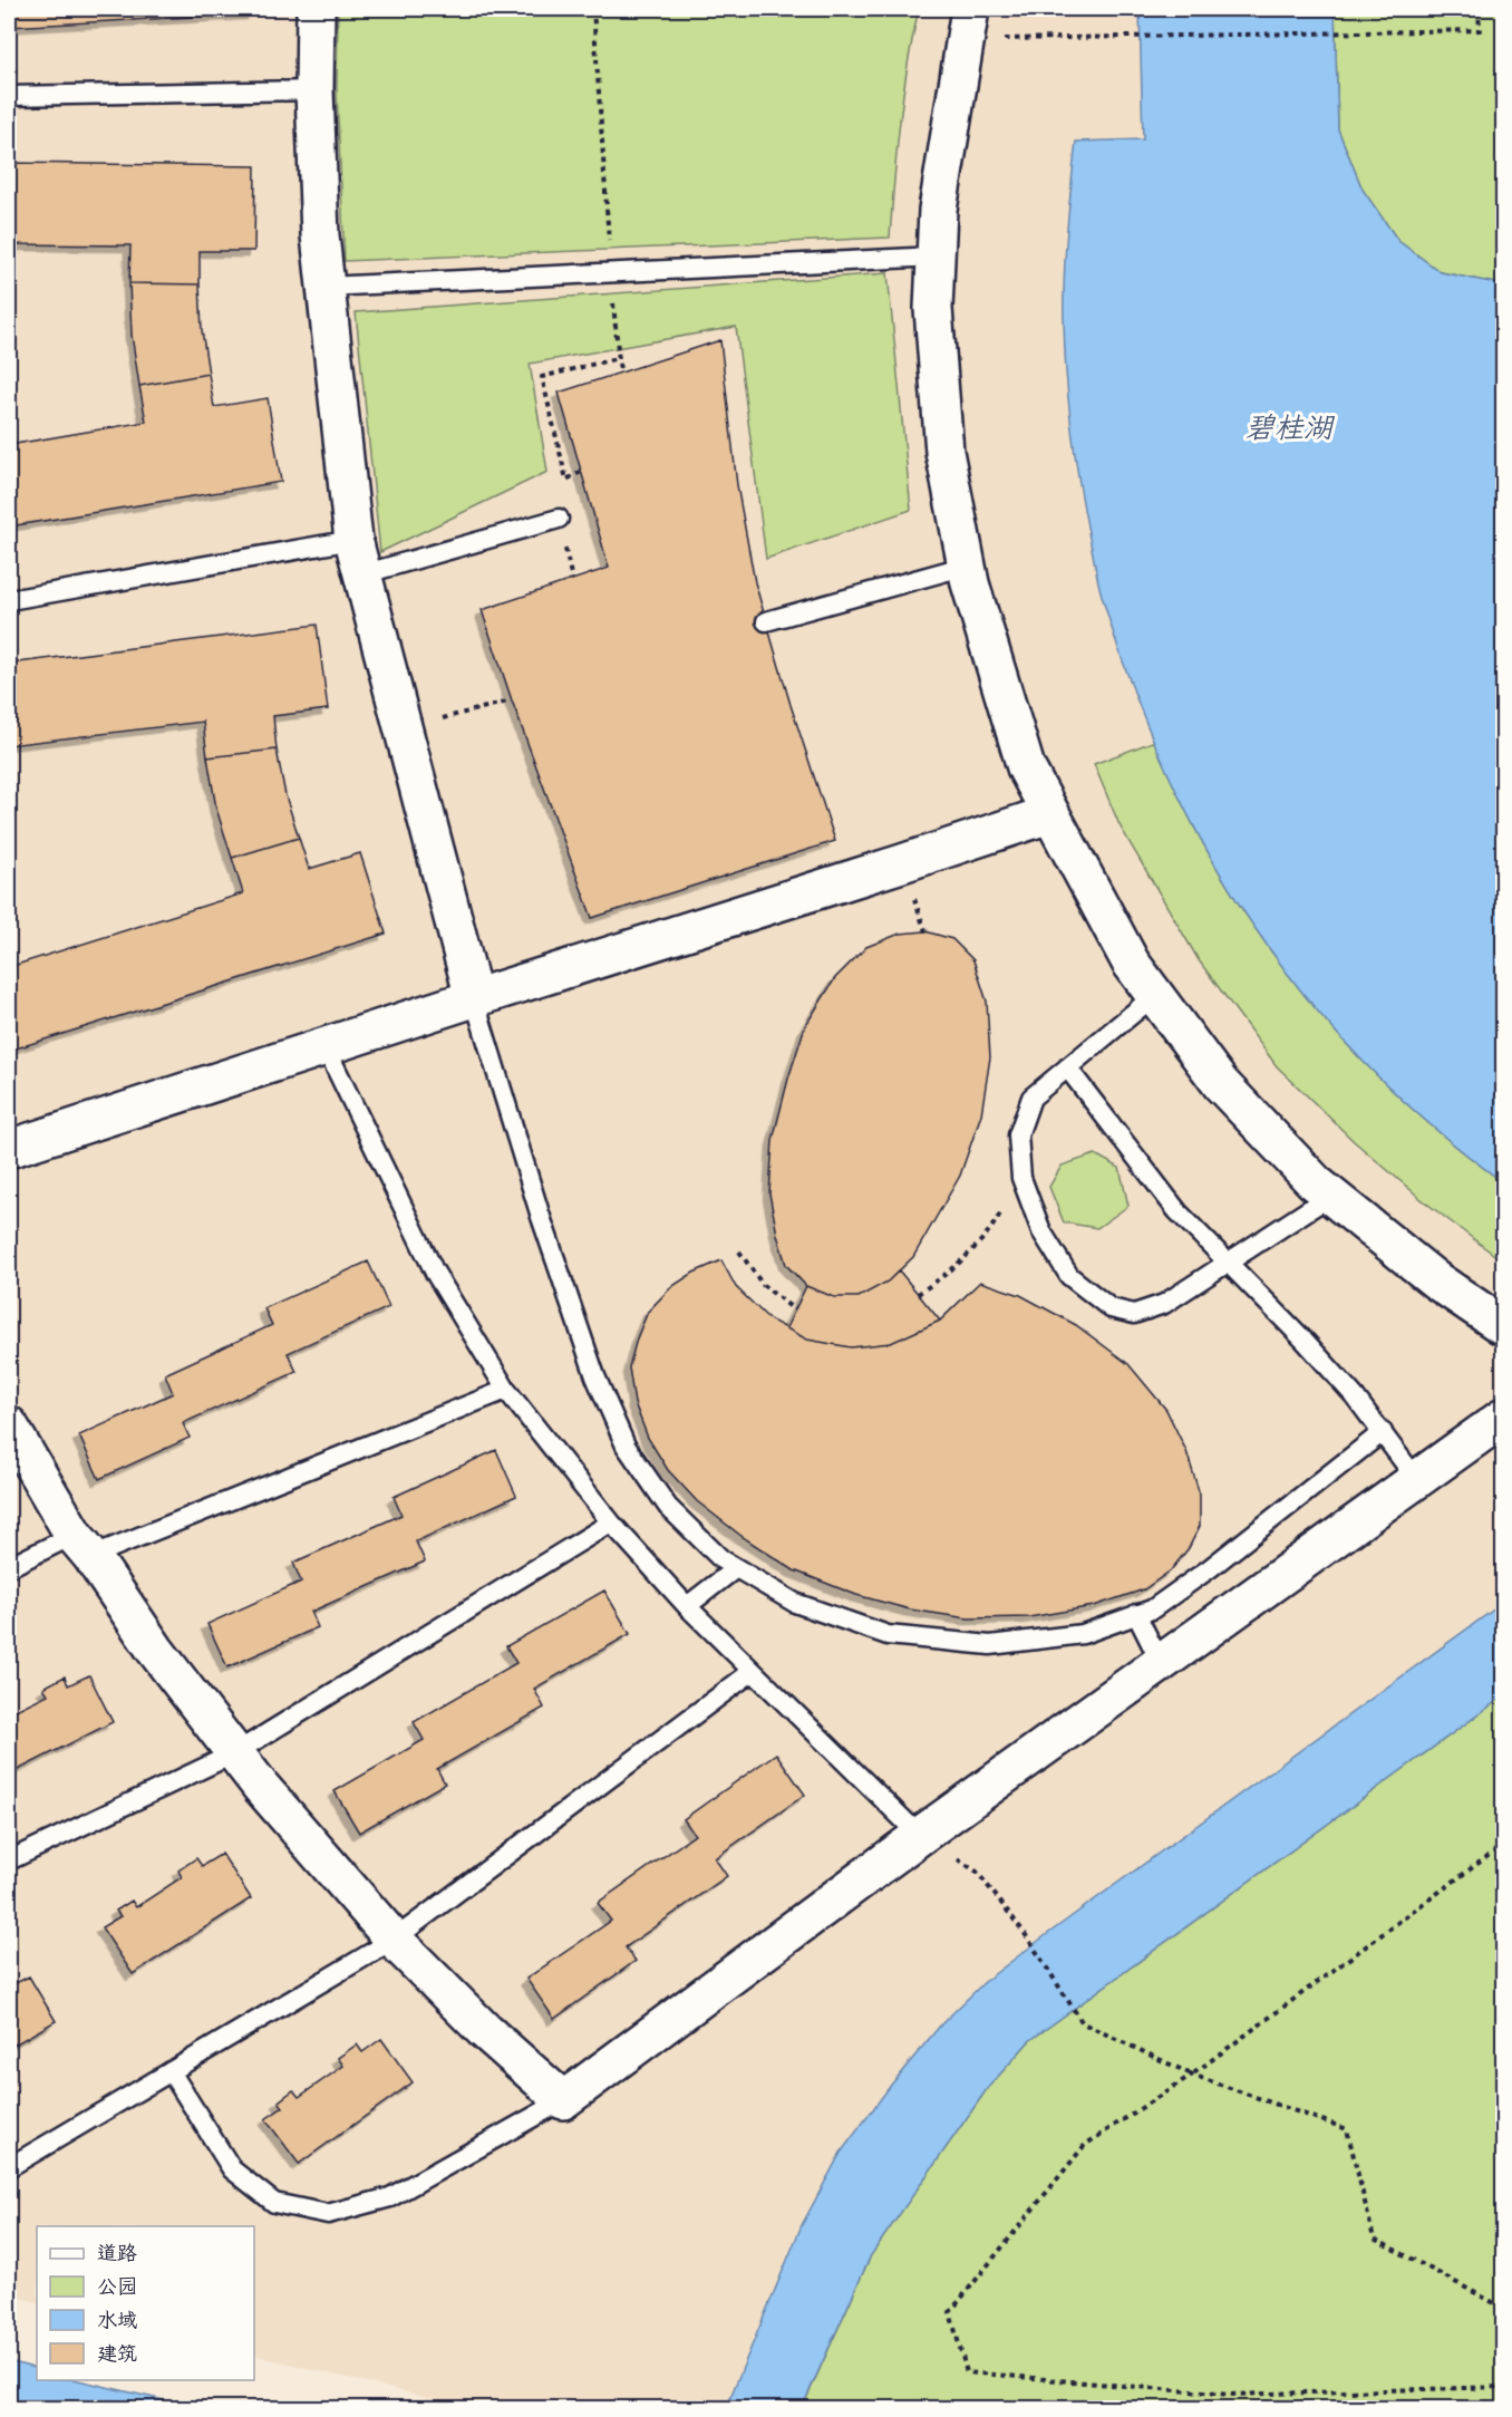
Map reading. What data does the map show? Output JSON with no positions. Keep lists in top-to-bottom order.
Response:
{
  "water": ["碧桂湖"],
  "legend": [
    "道路",
    "公园",
    "水域",
    "建筑"
  ]
}
